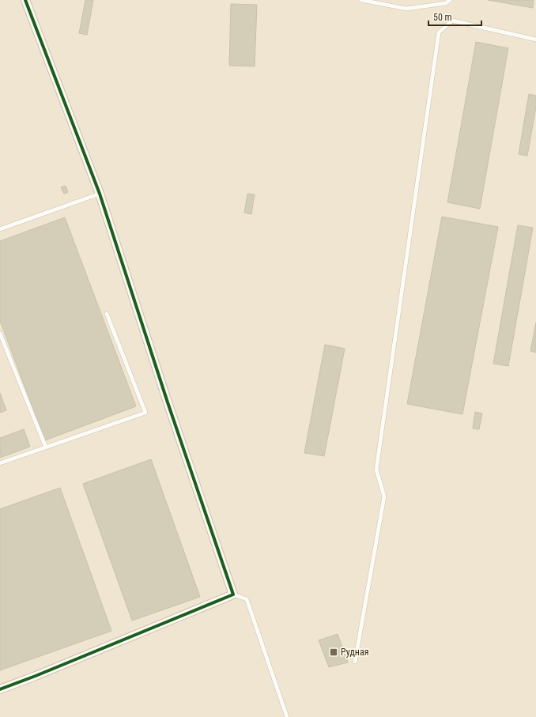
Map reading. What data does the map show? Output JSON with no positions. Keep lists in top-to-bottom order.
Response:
{
  "places": {
    "transit": ["Рудная"]
  },
  "scale_bar": "50 m"
}
